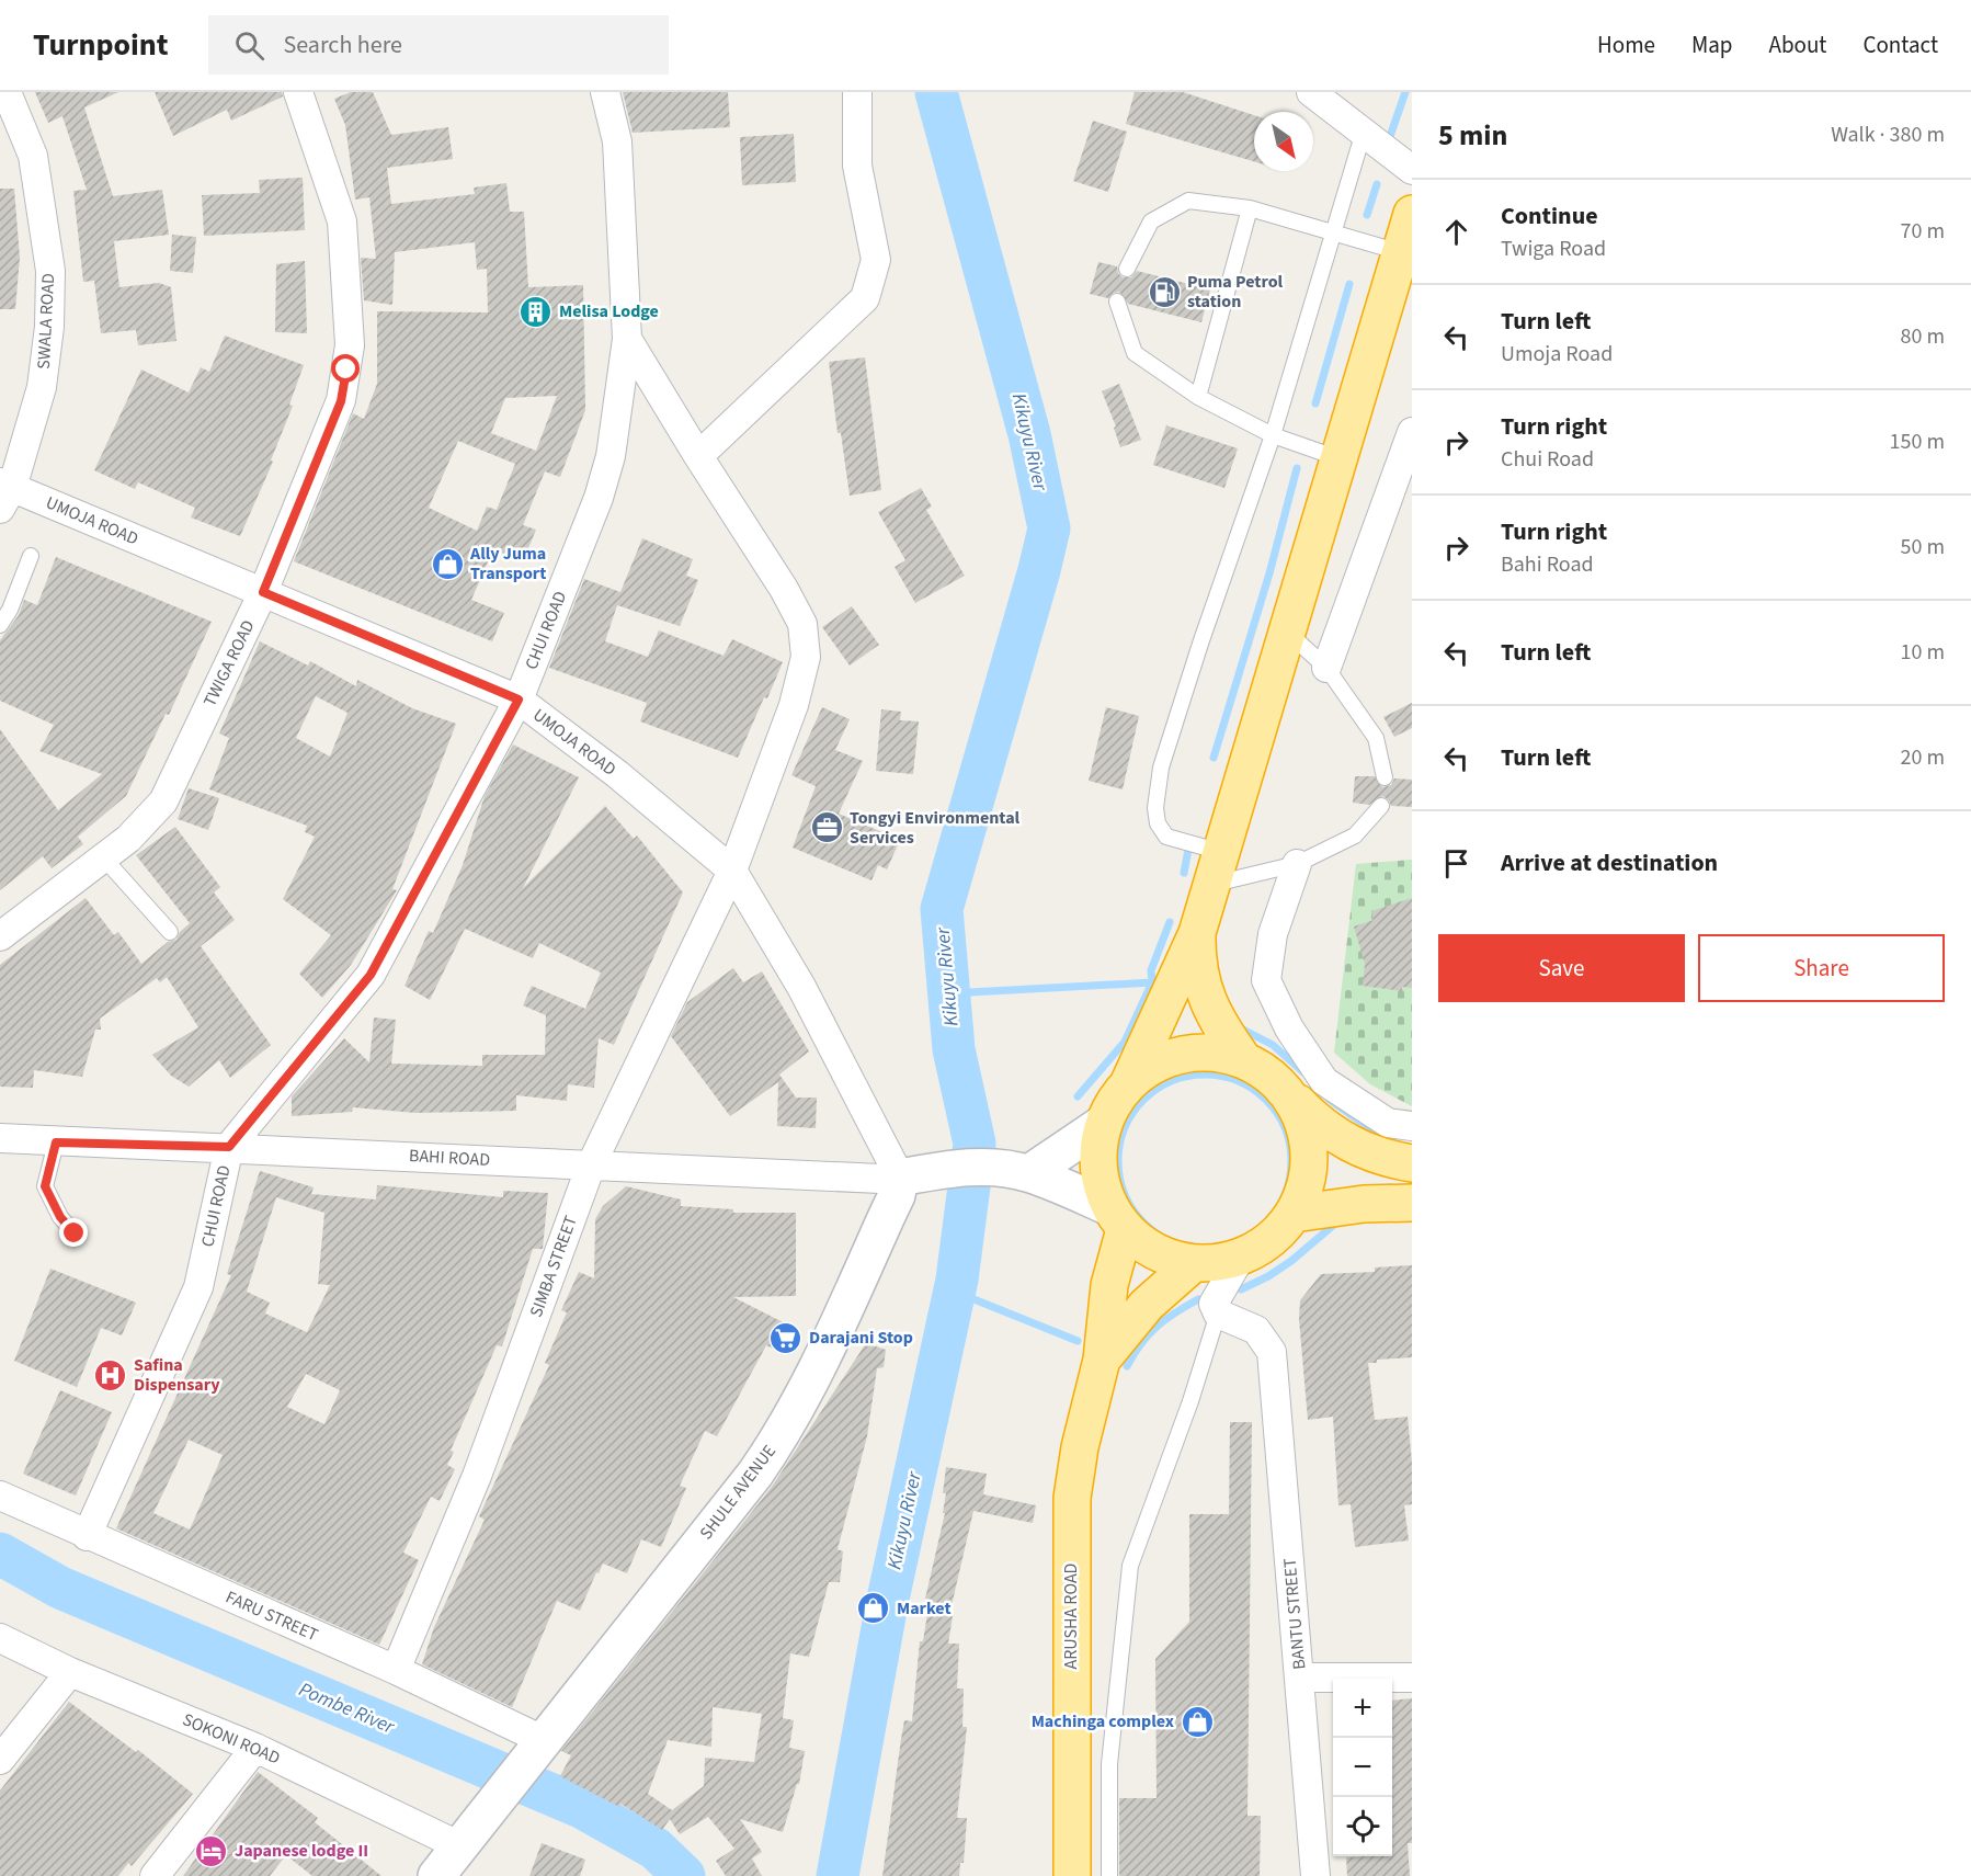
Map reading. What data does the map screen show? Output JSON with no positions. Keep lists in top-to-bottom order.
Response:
{
  "streets": {
    "highway": ["ARUSHA ROAD"],
    "main road": ["SHULE AVENUE"],
    "street": [
      "SWALA ROAD",
      "UMOJA ROAD",
      "CHUI ROAD",
      "TWIGA ROAD",
      "BAHI ROAD",
      "SIMBA STREET",
      "BANTU STREET",
      "FARU STREET",
      "SOKONI ROAD"
    ]
  },
  "crossings": [
    ["SWALA ROAD", "UMOJA ROAD"],
    ["UMOJA ROAD", "CHUI ROAD"],
    ["UMOJA ROAD", "TWIGA ROAD"],
    ["UMOJA ROAD", "BAHI ROAD"],
    ["UMOJA ROAD", "SIMBA STREET"],
    ["UMOJA ROAD", "SHULE AVENUE"],
    ["CHUI ROAD", "BAHI ROAD"],
    ["CHUI ROAD", "SIMBA STREET"],
    ["CHUI ROAD", "FARU STREET"],
    ["BAHI ROAD", "SIMBA STREET"],
    ["BAHI ROAD", "SHULE AVENUE"],
    ["SIMBA STREET", "FARU STREET"],
    ["SHULE AVENUE", "FARU STREET"],
    ["SHULE AVENUE", "SOKONI ROAD"]
  ],
  "water": ["Kikuyu River", "Pombe River"],
  "places": {
    "fuel station": ["Puma Petrol station"],
    "building": ["Melisa Lodge"],
    "shop": ["Ally Juma Transport", "Market", "Machinga complex"],
    "office": ["Tongyi Environmental Services"],
    "supermarket": ["Darajani Stop"],
    "hospital": ["Safina Dispensary"],
    "hotel": ["Japanese lodge II"]
  },
  "north": "bottom right",
  "page": {
    "header": "Turnpoint",
    "search": "Search here",
    "nav": [
      "Home",
      "Map",
      "About",
      "Contact"
    ],
    "heading": ["5 min", "Walk · 380 m"],
    "list": [
      ["Continue", "Twiga Road", "70 m"],
      ["Turn left", "Umoja Road", "80 m"],
      ["Turn right", "Chui Road", "150 m"],
      ["Turn right", "Bahi Road", "50 m"],
      ["Turn left", "10 m"],
      ["Turn left", "20 m"],
      "Arrive at destination"
    ],
    "buttons": ["Save", "Share"],
    "map_buttons": ["+", "−"]
  }
}
